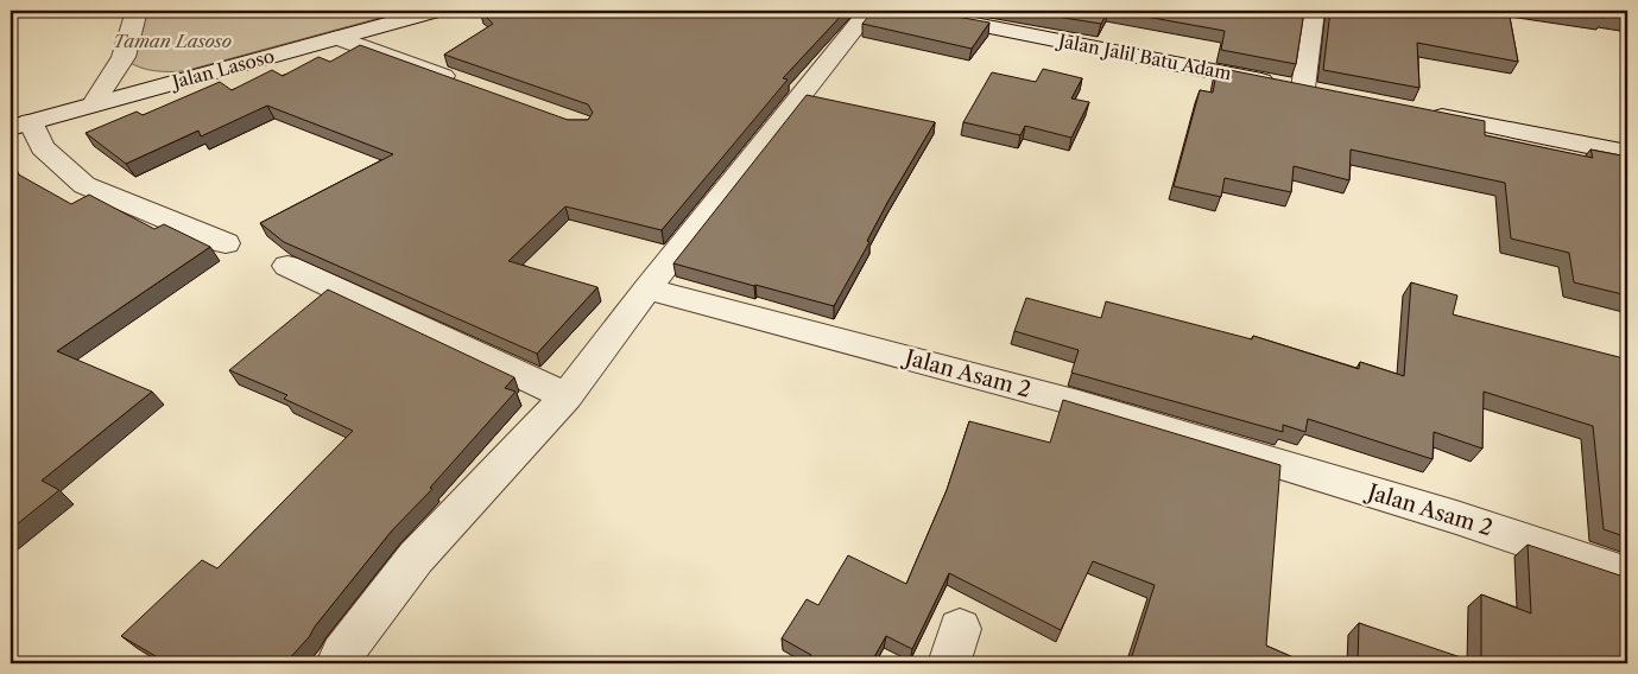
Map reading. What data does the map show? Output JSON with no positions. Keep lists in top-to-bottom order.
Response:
{
  "streets": {
    "street": ["Jalan Jalil Batu Adam", "Jalan Lasoso", "Jalan Asam 2"]
  },
  "parks": ["Taman Lasoso"]
}
